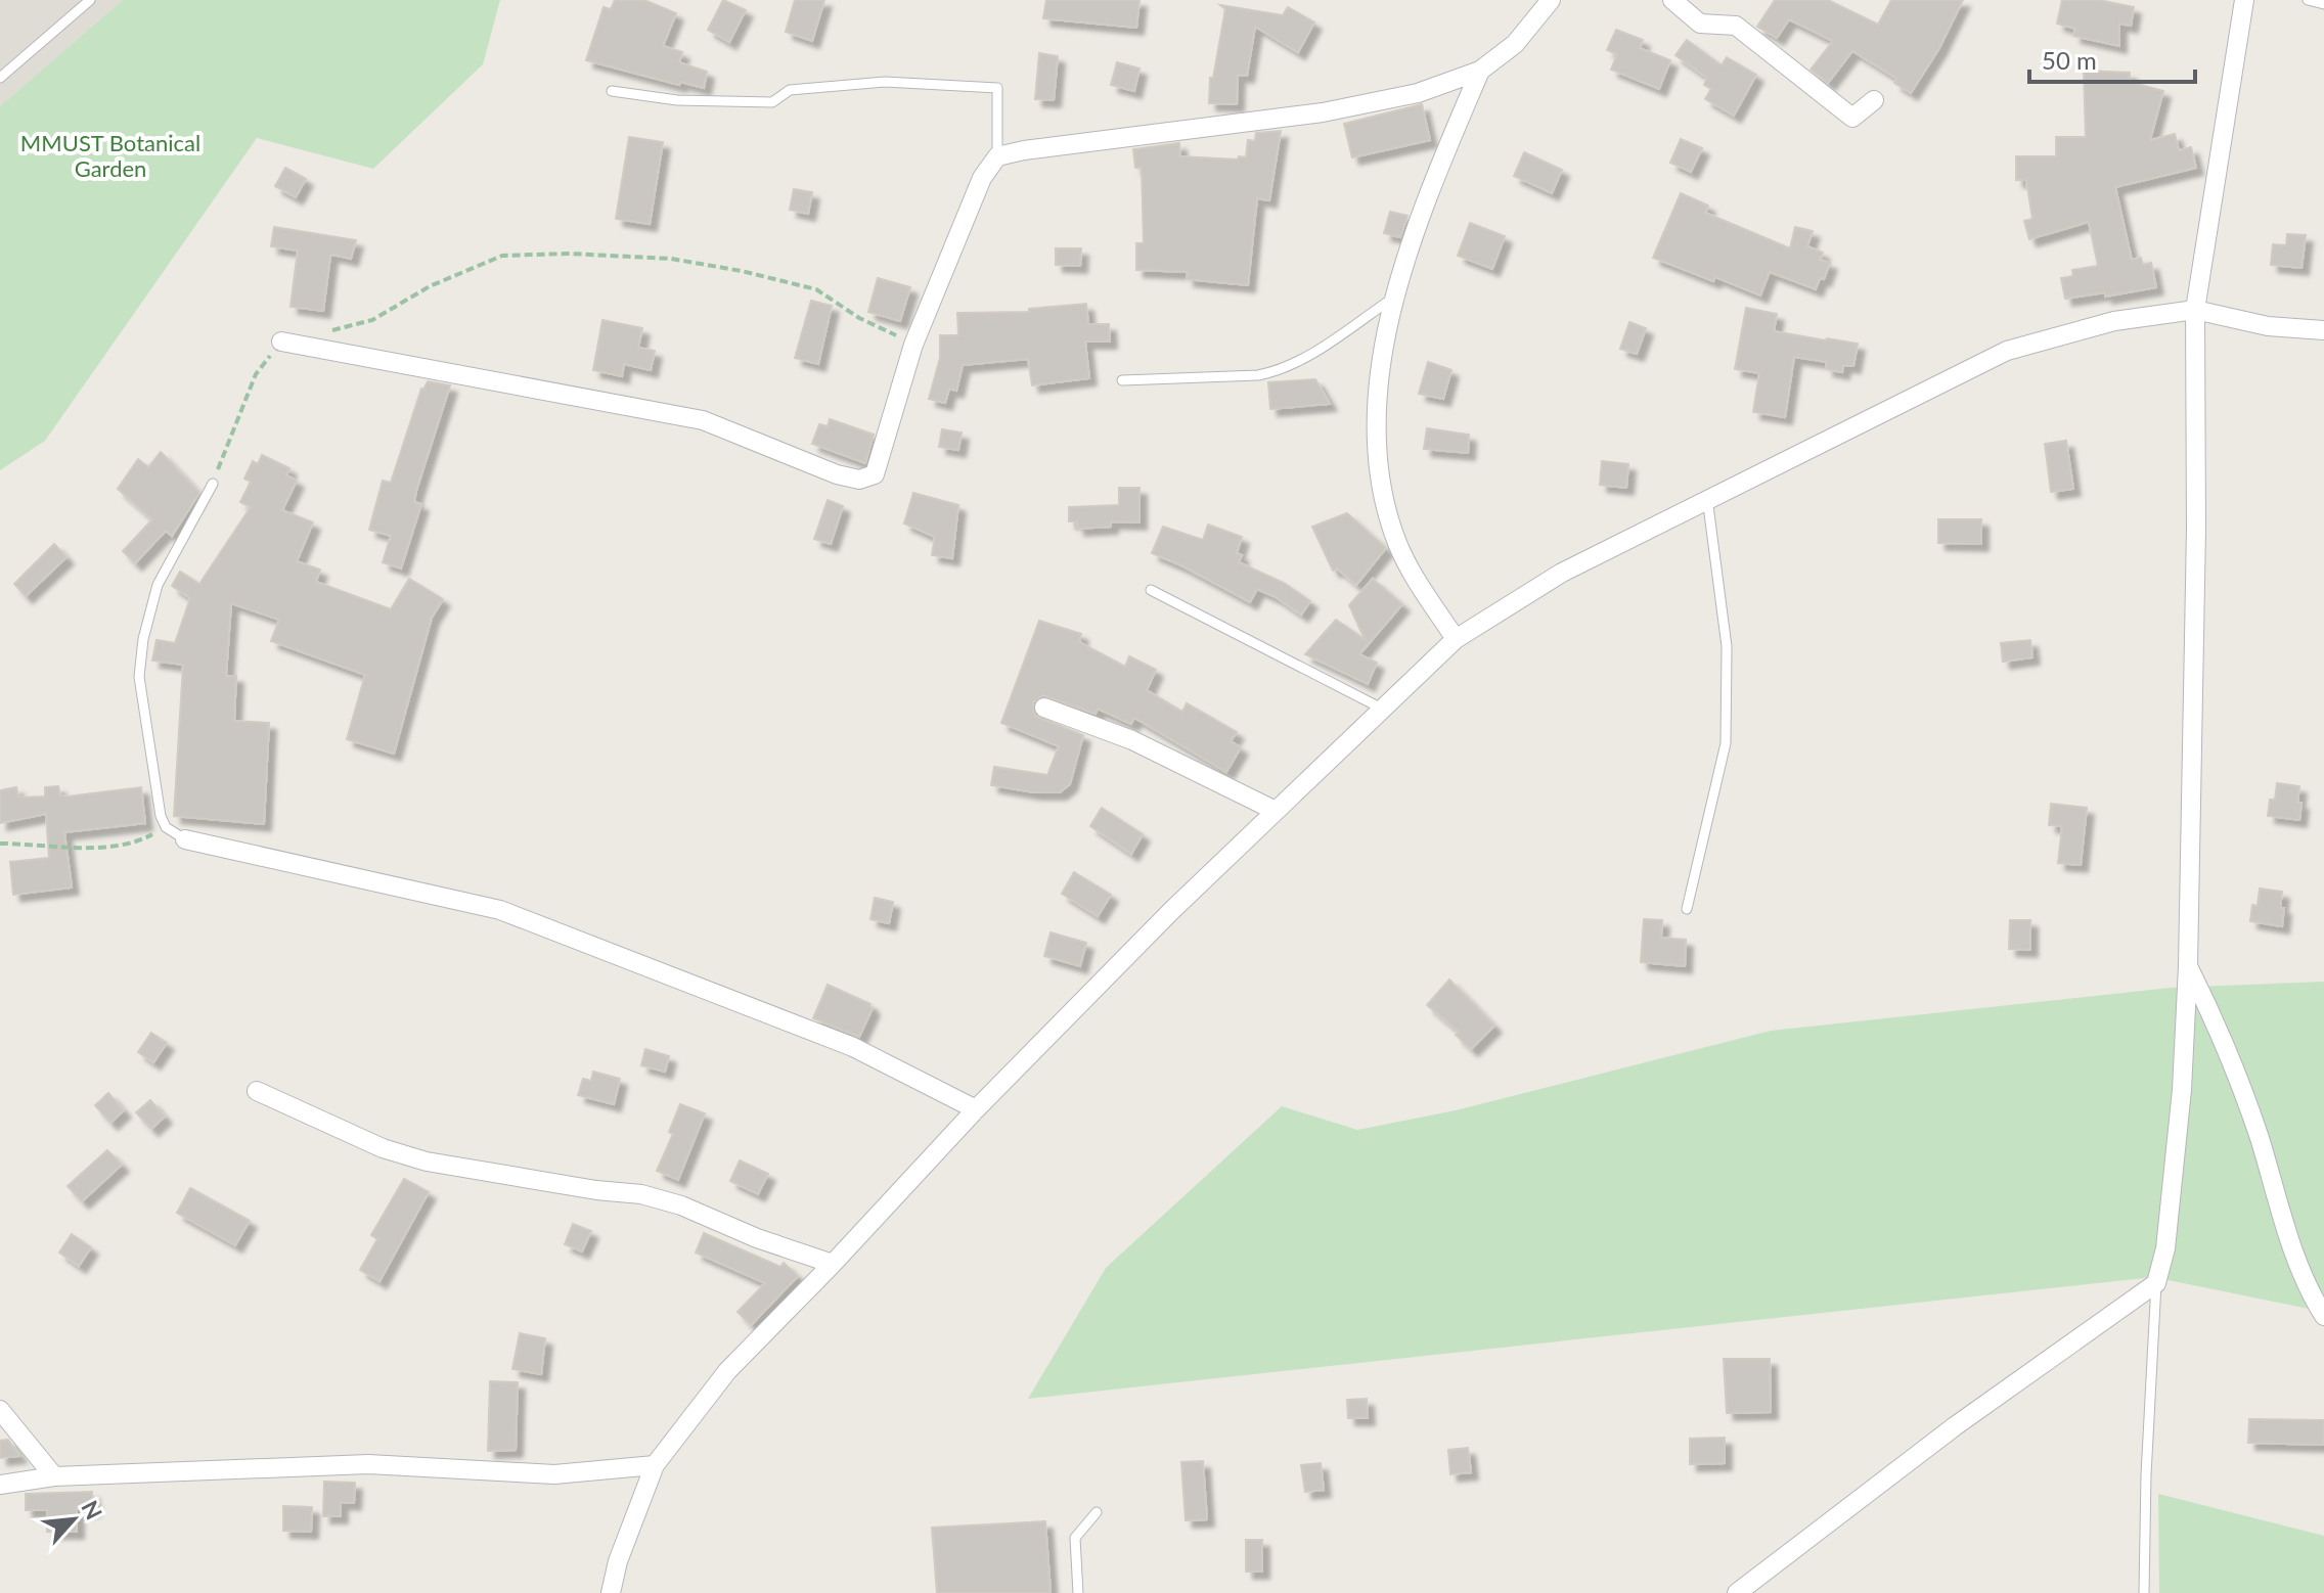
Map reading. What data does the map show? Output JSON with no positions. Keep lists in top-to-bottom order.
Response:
{
  "parks": ["MMUST Botanical Garden"],
  "scale_bar": "50 m",
  "north": "top right"
}
